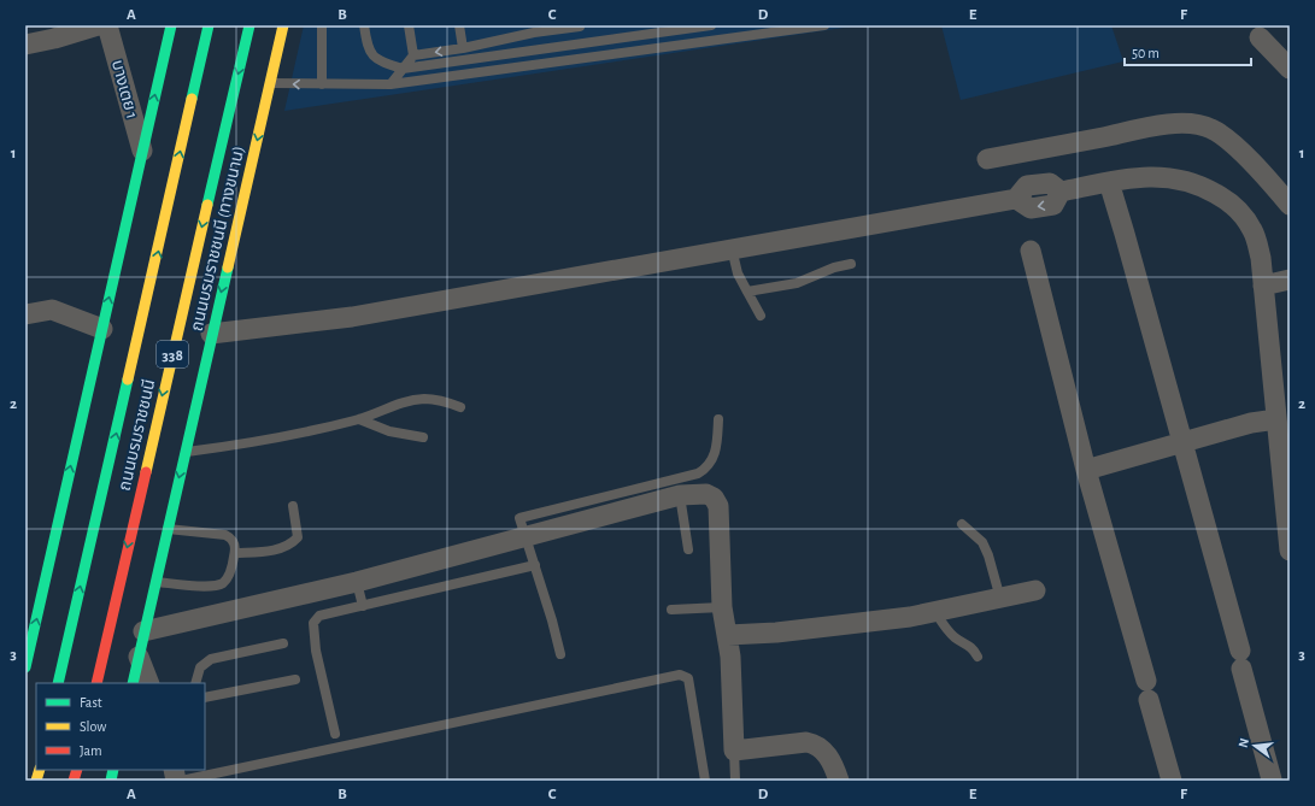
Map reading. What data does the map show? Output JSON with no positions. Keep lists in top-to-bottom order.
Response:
{
  "streets": {
    "main road": ["ถนนบรมราชชนนี (ทางขนาน)", "338", "ถนนบรมราชชนนี"],
    "street": ["บางเตย 1"]
  },
  "one_way": ["ถนนบรมราชชนนี (ทางขนาน)"],
  "legend": ["Fast", "Slow", "Jam"],
  "scale_bar": "50 m",
  "north": "left",
  "grid": {
    "columns": [
      "A",
      "B",
      "C",
      "D",
      "E",
      "F"
    ],
    "rows": ["1", "2", "3"]
  }
}
